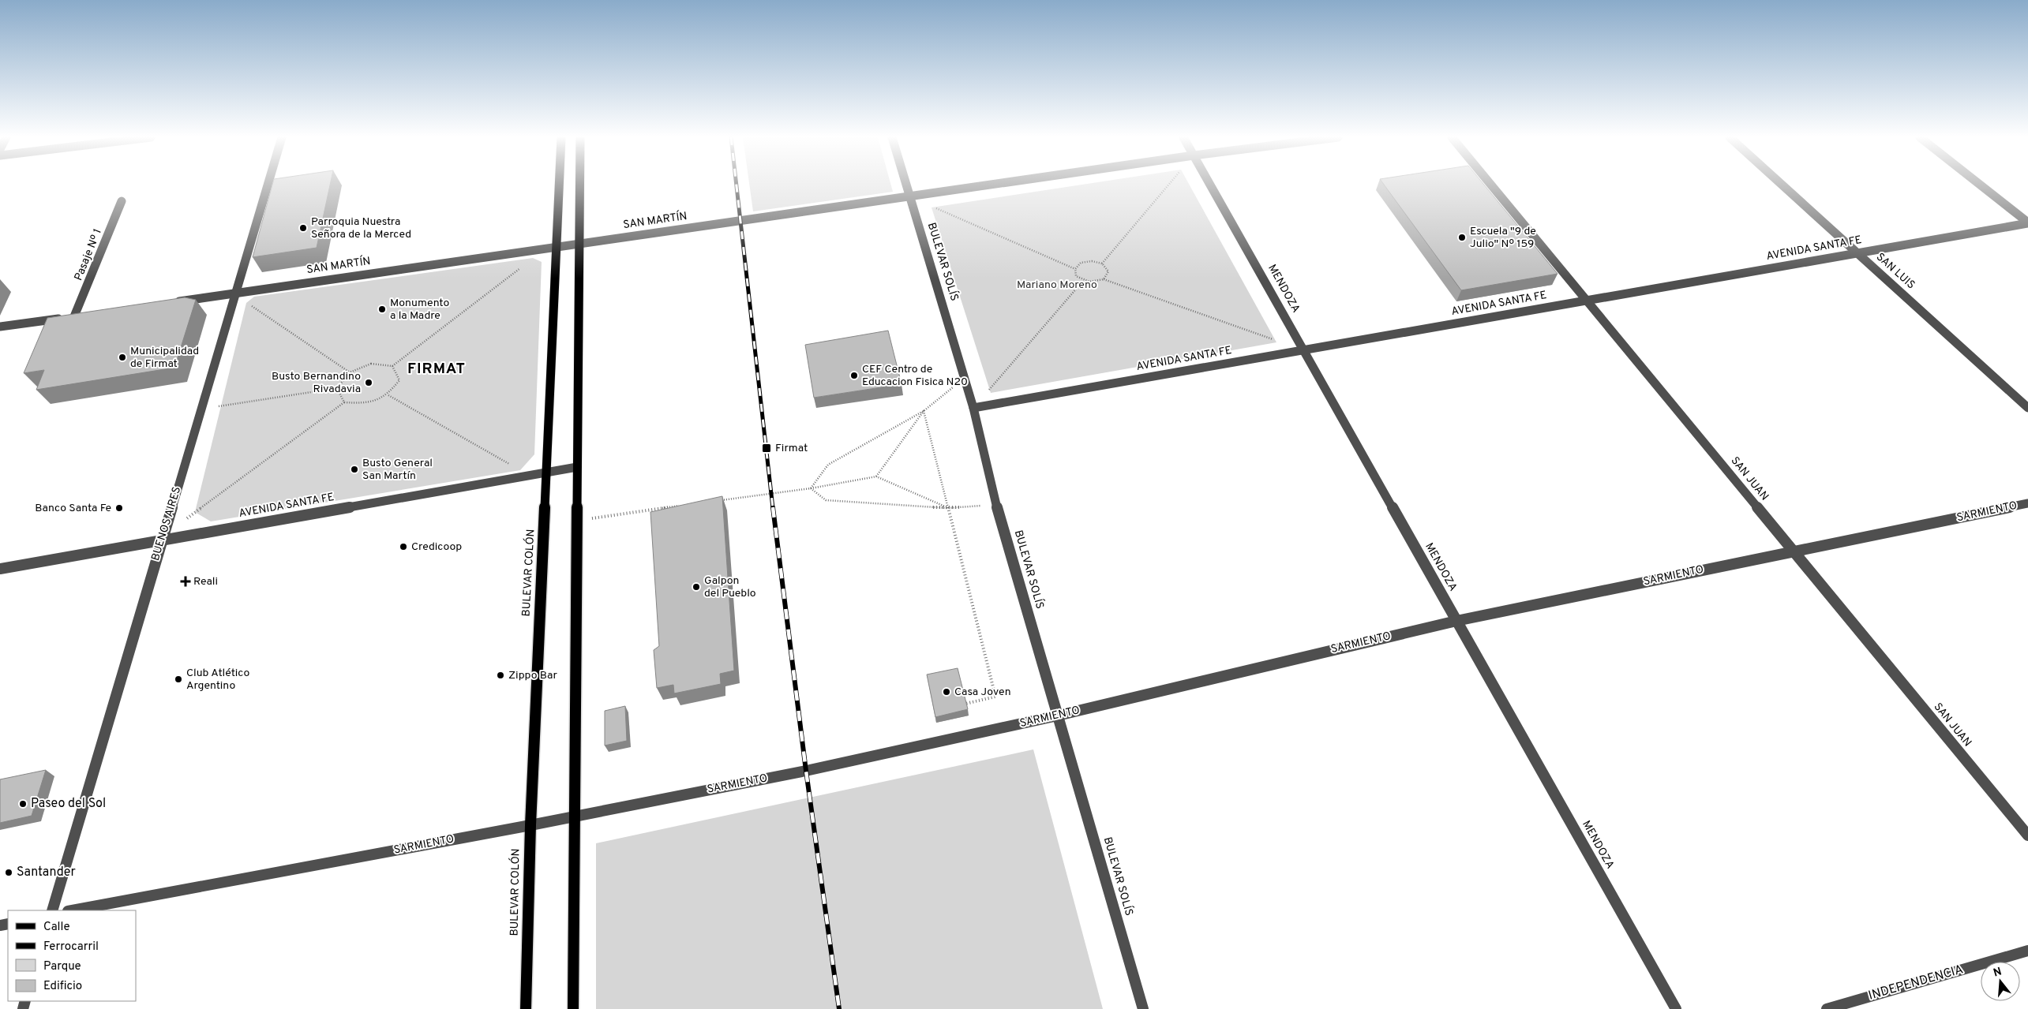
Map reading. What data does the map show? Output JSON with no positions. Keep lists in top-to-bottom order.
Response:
{
  "streets": {
    "main road": ["BULEVAR COLÓN"],
    "street": [
      "SAN MARTÍN",
      "AVENIDA SANTA FE",
      "Pasaje Nº 1",
      "BULEVAR SOLÍS",
      "SAN LUIS",
      "MENDOZA",
      "SAN JUAN",
      "SARMIENTO",
      "BUENOS AIRES",
      "INDEPENDENCIA"
    ]
  },
  "crossings": [
    ["SAN MARTÍN", "BULEVAR SOLÍS"],
    ["SAN MARTÍN", "BUENOS AIRES"],
    ["SAN MARTÍN", "BULEVAR COLÓN"],
    ["AVENIDA SANTA FE", "BULEVAR SOLÍS"],
    ["AVENIDA SANTA FE", "SAN LUIS"],
    ["AVENIDA SANTA FE", "MENDOZA"],
    ["AVENIDA SANTA FE", "SAN JUAN"],
    ["AVENIDA SANTA FE", "BUENOS AIRES"],
    ["AVENIDA SANTA FE", "BULEVAR COLÓN"],
    ["BULEVAR SOLÍS", "SARMIENTO"],
    ["MENDOZA", "SARMIENTO"],
    ["SAN JUAN", "SARMIENTO"],
    ["SARMIENTO", "BULEVAR COLÓN"]
  ],
  "districts": ["FIRMAT"],
  "parks": ["Mariano Moreno"],
  "places": {
    "other": [
      "Parroquia Nuestra Señora de la Merced",
      "Escuela \"9 de Julio\" Nº 159",
      "Monumento a la Madre",
      "Municipalidad de Firmat",
      "CEF Centro de Educacion Fisica N20",
      "Busto Bernandino Rivadavia",
      "Busto General San Martín",
      "Banco Santa Fe",
      "Credicoop",
      "Galpon del Pueblo",
      "Zippo Bar",
      "Club Atlético Argentino",
      "Casa Joven",
      "Paseo del Sol",
      "Santander"
    ],
    "transit": ["Firmat"],
    "health": ["Reali"]
  },
  "legend": [
    "Calle",
    "Ferrocarril",
    "Parque",
    "Edificio"
  ],
  "north": "top"
}
